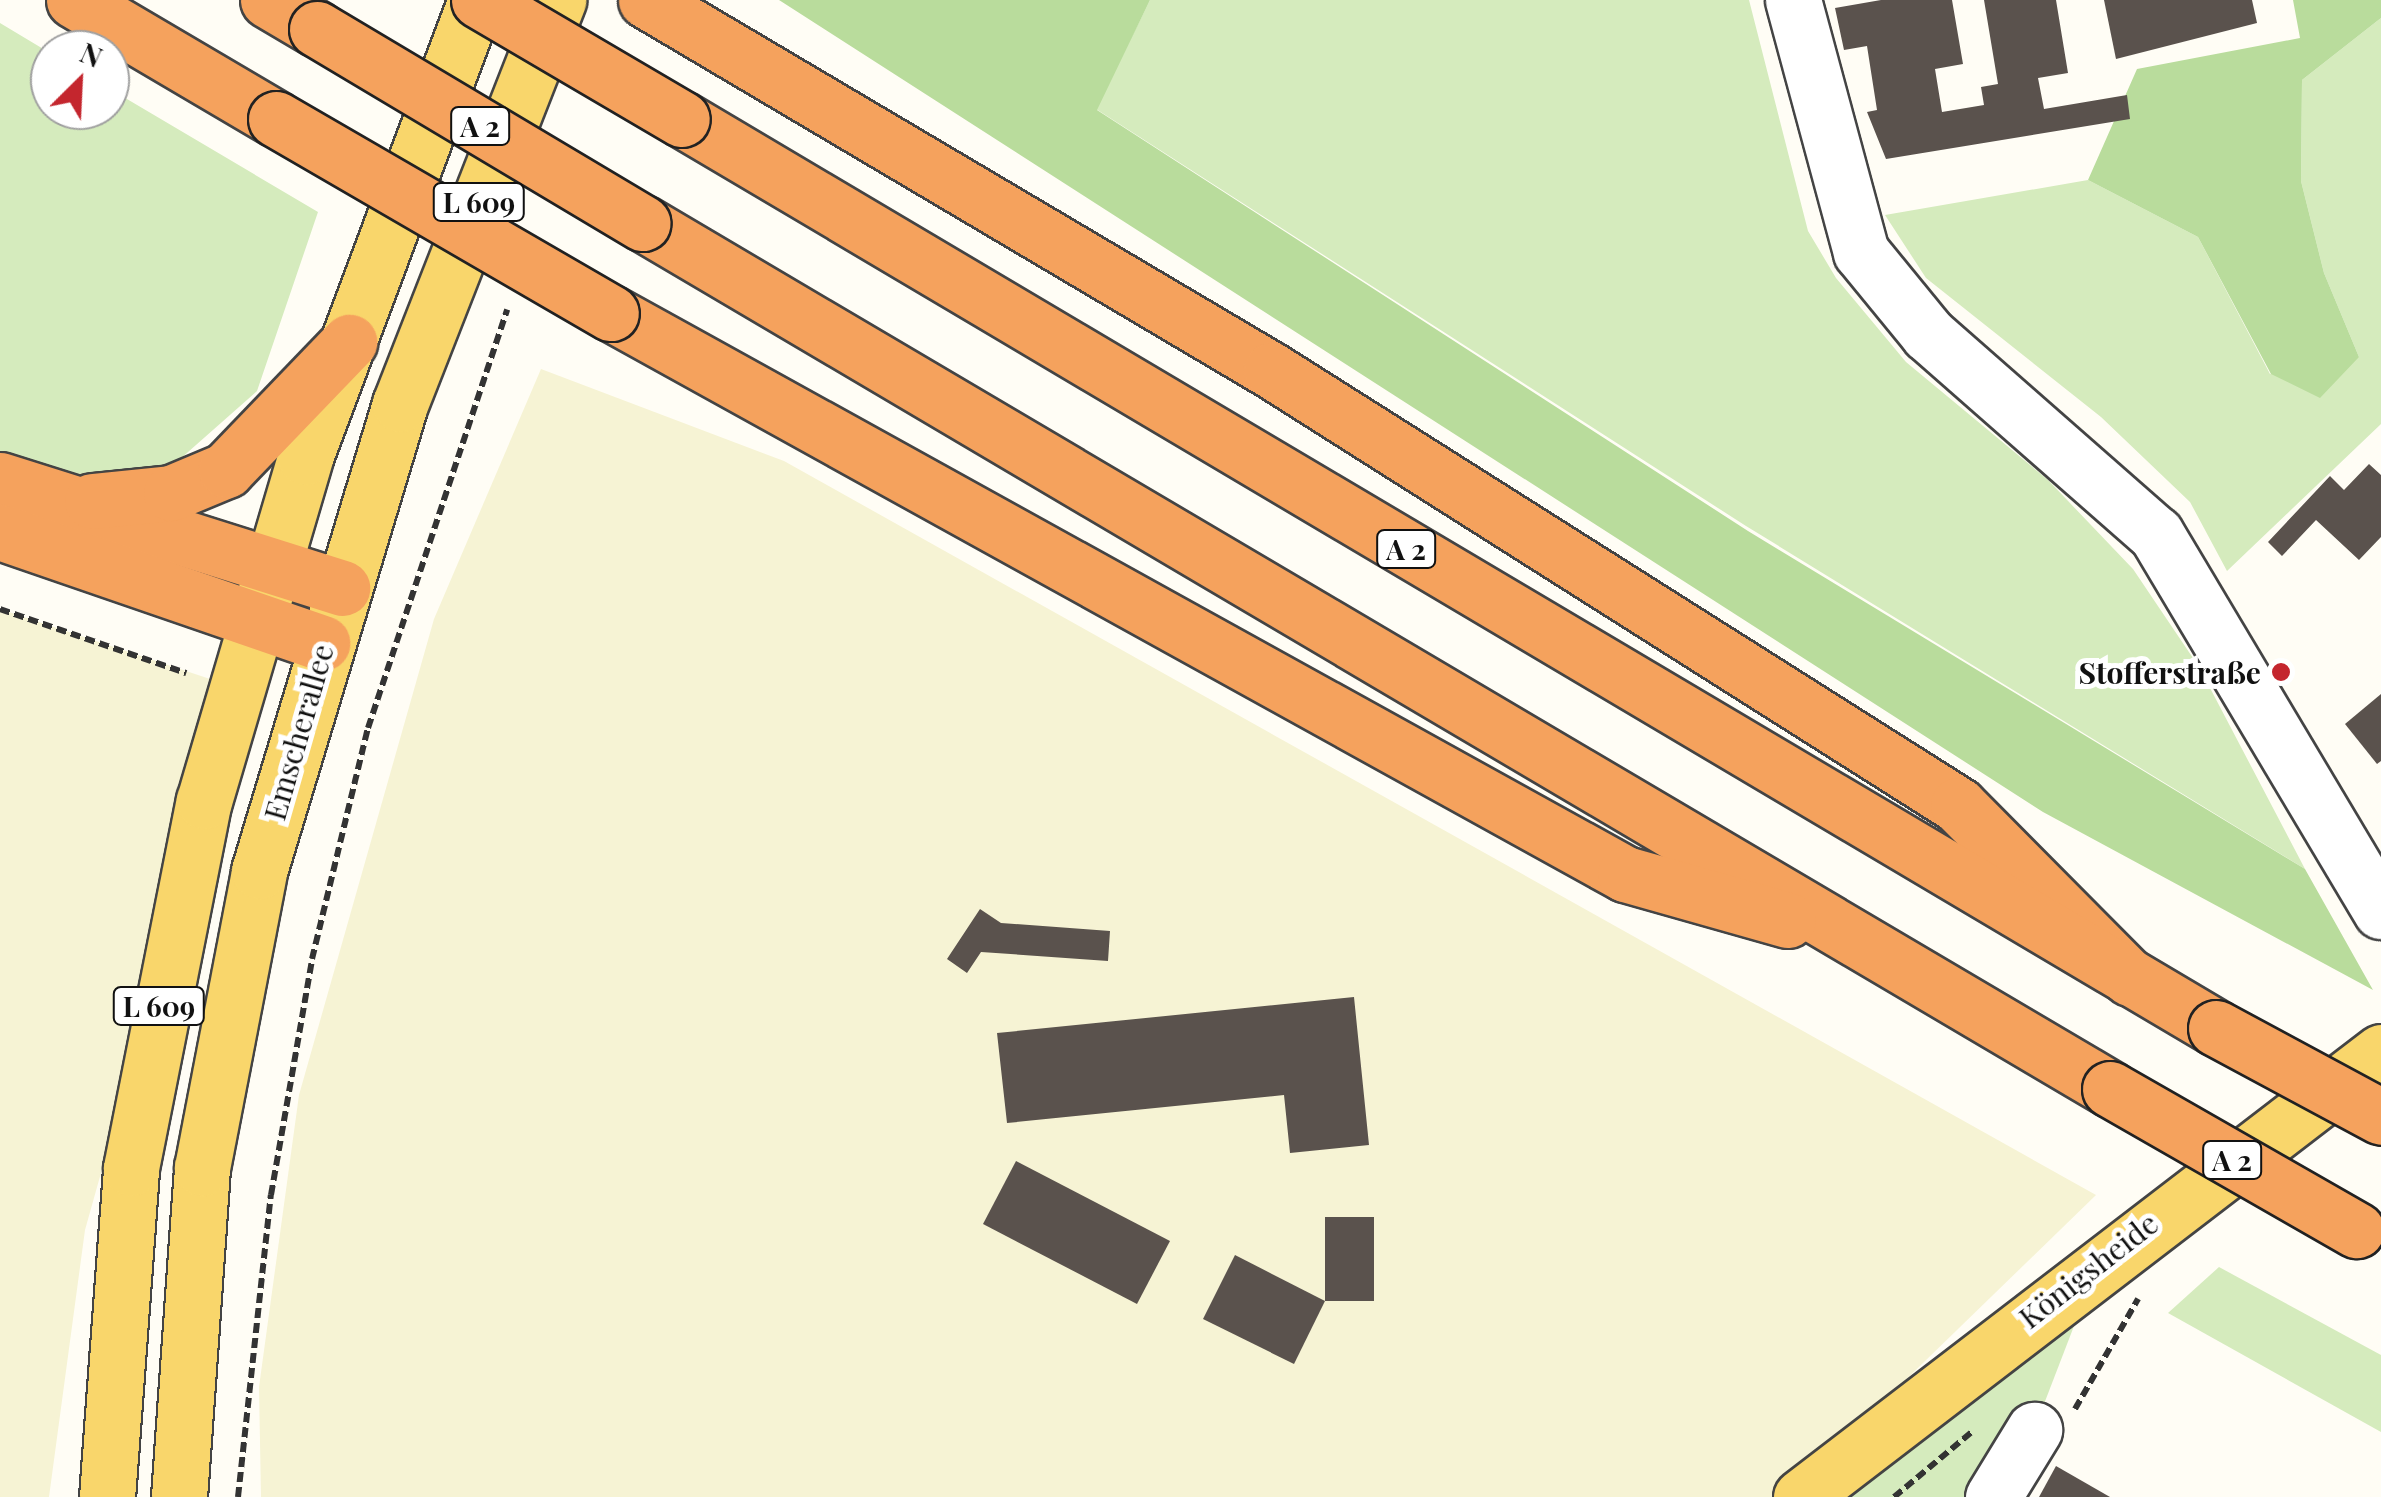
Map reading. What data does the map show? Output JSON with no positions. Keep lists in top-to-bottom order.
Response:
{
  "streets": {
    "highway": ["A 2"],
    "main road": ["L 609", "Emscherallee", "Königsheide"]
  },
  "crossings": [
    ["A 2", "L 609"]
  ],
  "places": ["Stofferstraße"],
  "north": "top right"
}
